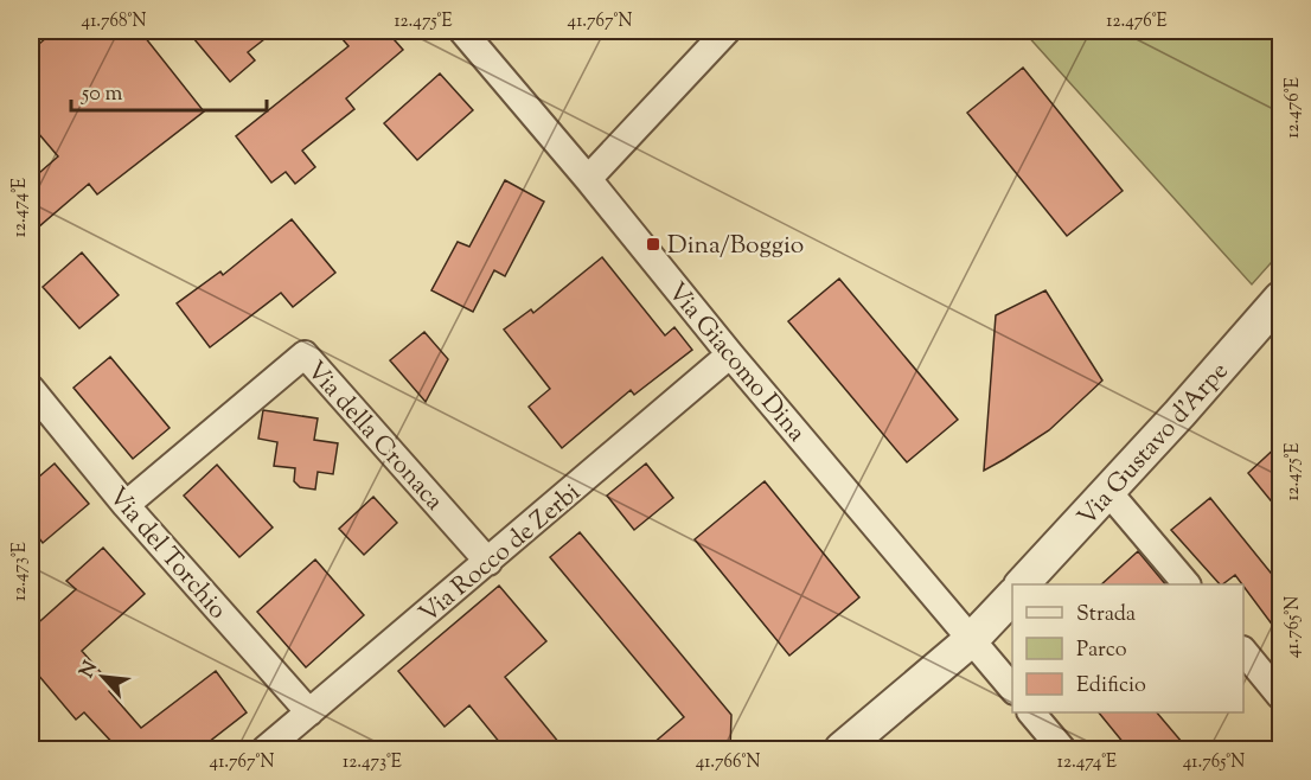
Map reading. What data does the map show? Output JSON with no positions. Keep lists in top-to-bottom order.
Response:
{
  "streets": {
    "street": [
      "Via Giacomo Dina",
      "Via della Cronaca",
      "Via Gustavo d'Arpe",
      "Via del Torchio",
      "Via Rocco de Zerbi"
    ]
  },
  "crossings": [
    ["Via Giacomo Dina", "Via Rocco de Zerbi"],
    ["Via della Cronaca", "Via del Torchio"],
    ["Via della Cronaca", "Via Rocco de Zerbi"],
    ["Via del Torchio", "Via Rocco de Zerbi"]
  ],
  "places": {
    "transit": ["Dina/Boggio"]
  },
  "legend": ["Strada", "Parco", "Edificio"],
  "scale_bar": "50 m",
  "north": "top left",
  "coordinates": [
    "41.768°N",
    "12.475°E",
    "41.767°N",
    "12.476°E",
    "12.474°E",
    "12.473°E",
    "41.765°N",
    "41.766°N"
  ]
}
